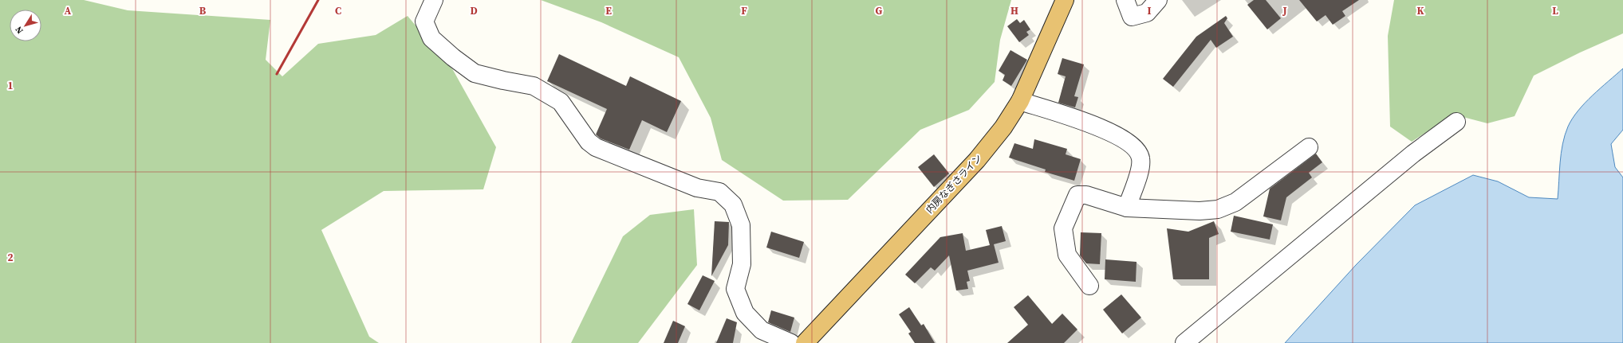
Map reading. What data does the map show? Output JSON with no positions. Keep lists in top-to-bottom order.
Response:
{
  "streets": {
    "highway": ["内房なぎさライン"]
  },
  "north": "bottom left",
  "grid": {
    "columns": [
      "A",
      "B",
      "C",
      "D",
      "E",
      "F",
      "G",
      "H",
      "I",
      "J",
      "K",
      "L"
    ],
    "rows": ["1", "2"]
  }
}
